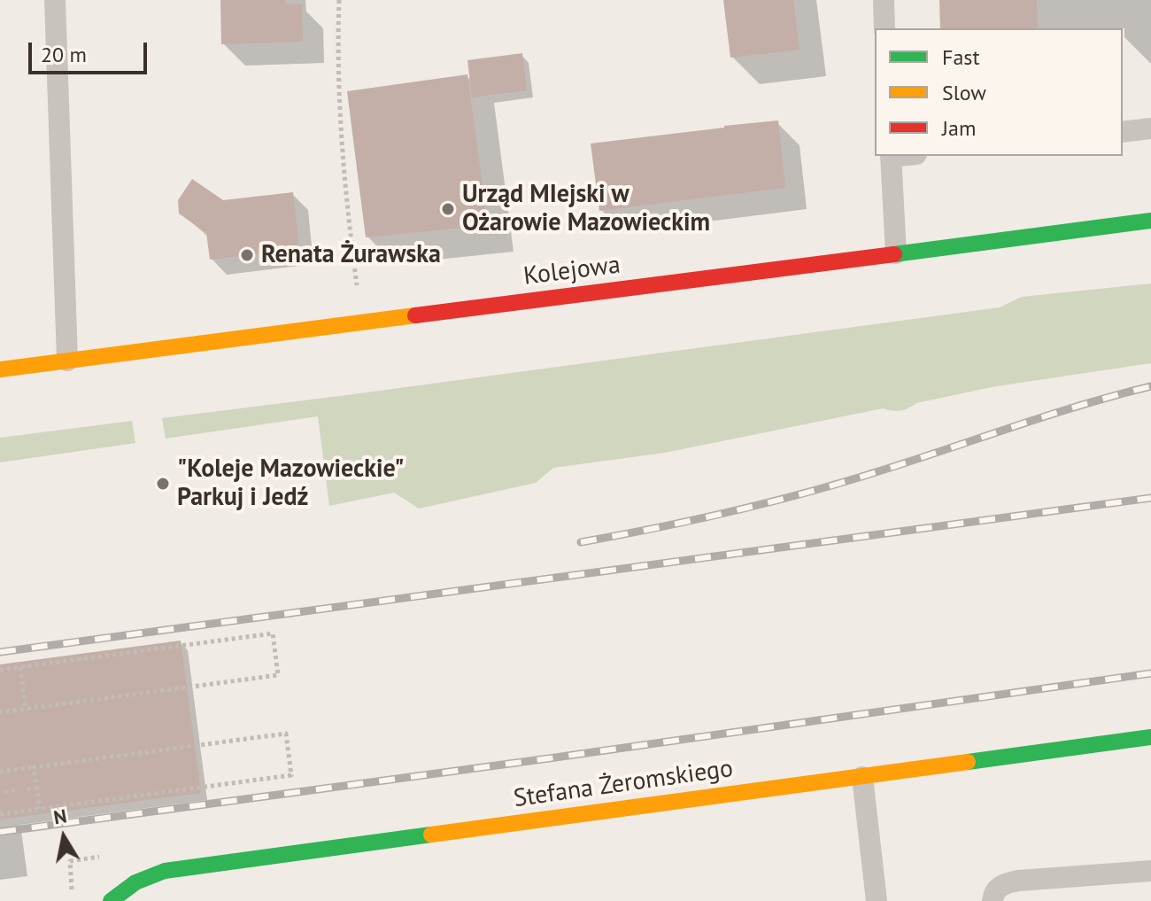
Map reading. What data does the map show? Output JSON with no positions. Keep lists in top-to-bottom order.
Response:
{
  "streets": {
    "street": ["Kolejowa", "Stefana Żeromskiego"]
  },
  "places": ["Urząd MIejski w Ożarowie Mazowieckim", "Renata Żurawska", "\"Koleje Mazowieckie\" Parkuj i Jedź"],
  "legend": ["Fast", "Slow", "Jam"],
  "scale_bar": "20 m",
  "north": "top"
}
